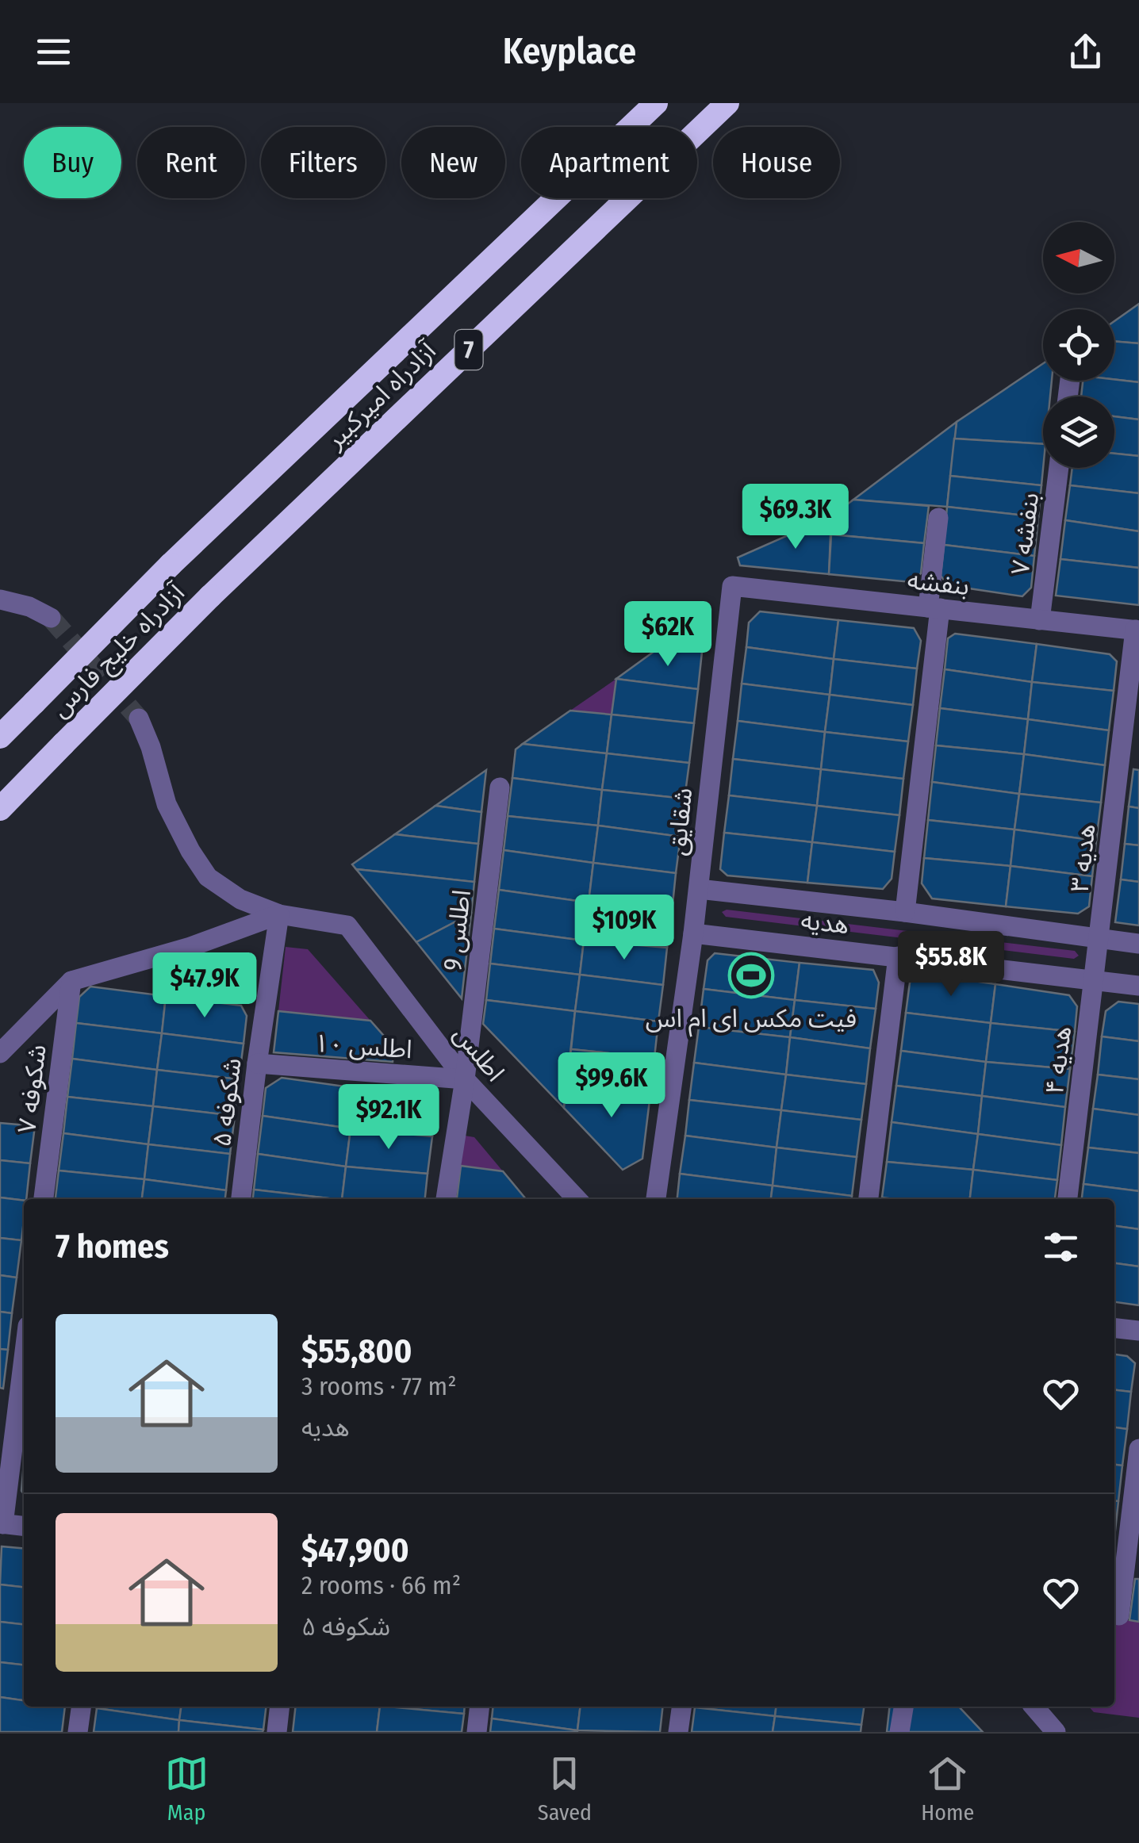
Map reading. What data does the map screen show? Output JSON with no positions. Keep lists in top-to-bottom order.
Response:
{
  "streets": {
    "highway": ["7", "آزادراه امیرکبیر", "آزادراه خلیج فارس"],
    "street": [
      "بنفشه ۷",
      "بنفشه",
      "شقایق",
      "هدیه ۳",
      "هدیه",
      "اطلس 9",
      "اطلس ۱۰",
      "اطلس",
      "هدیه ۴",
      "شکوفه ۷",
      "شکوفه ۵"
    ]
  },
  "crossings": [
    ["آزادراه امیرکبیر", "آزادراه خلیج فارس"],
    ["بنفشه ۷", "بنفشه"],
    ["بنفشه", "شقایق"],
    ["بنفشه", "هدیه ۳"],
    ["شقایق", "هدیه"],
    ["هدیه ۳", "هدیه"],
    ["هدیه ۳", "هدیه ۴"],
    ["هدیه", "هدیه ۴"],
    ["اطلس 9", "اطلس ۱۰"],
    ["اطلس 9", "اطلس"],
    ["اطلس ۱۰", "اطلس"],
    ["اطلس ۱۰", "شکوفه ۵"],
    ["اطلس", "شکوفه ۵"]
  ],
  "places": {
    "sports": ["فیت مکس ای ام اس"]
  },
  "north": "left",
  "page": {
    "header": "Keyplace",
    "chip": [
      "Buy",
      "Rent",
      "Filters",
      "New",
      "Apartment",
      "House"
    ],
    "price": [
      "$69.3K",
      "$62K",
      "$109K",
      "$55.8K",
      "$47.9K",
      "$99.6K",
      "$92.1K"
    ],
    "heading": "7 homes",
    "list": [
      {
        "name": "$55,800",
        "note": "3 rooms · 77 m² · هدیه"
      },
      {
        "name": "$47,900",
        "note": "2 rooms · 66 m² · شکوفه ۵"
      }
    ],
    "tabs": ["Map", "Saved", "Home"]
  }
}
